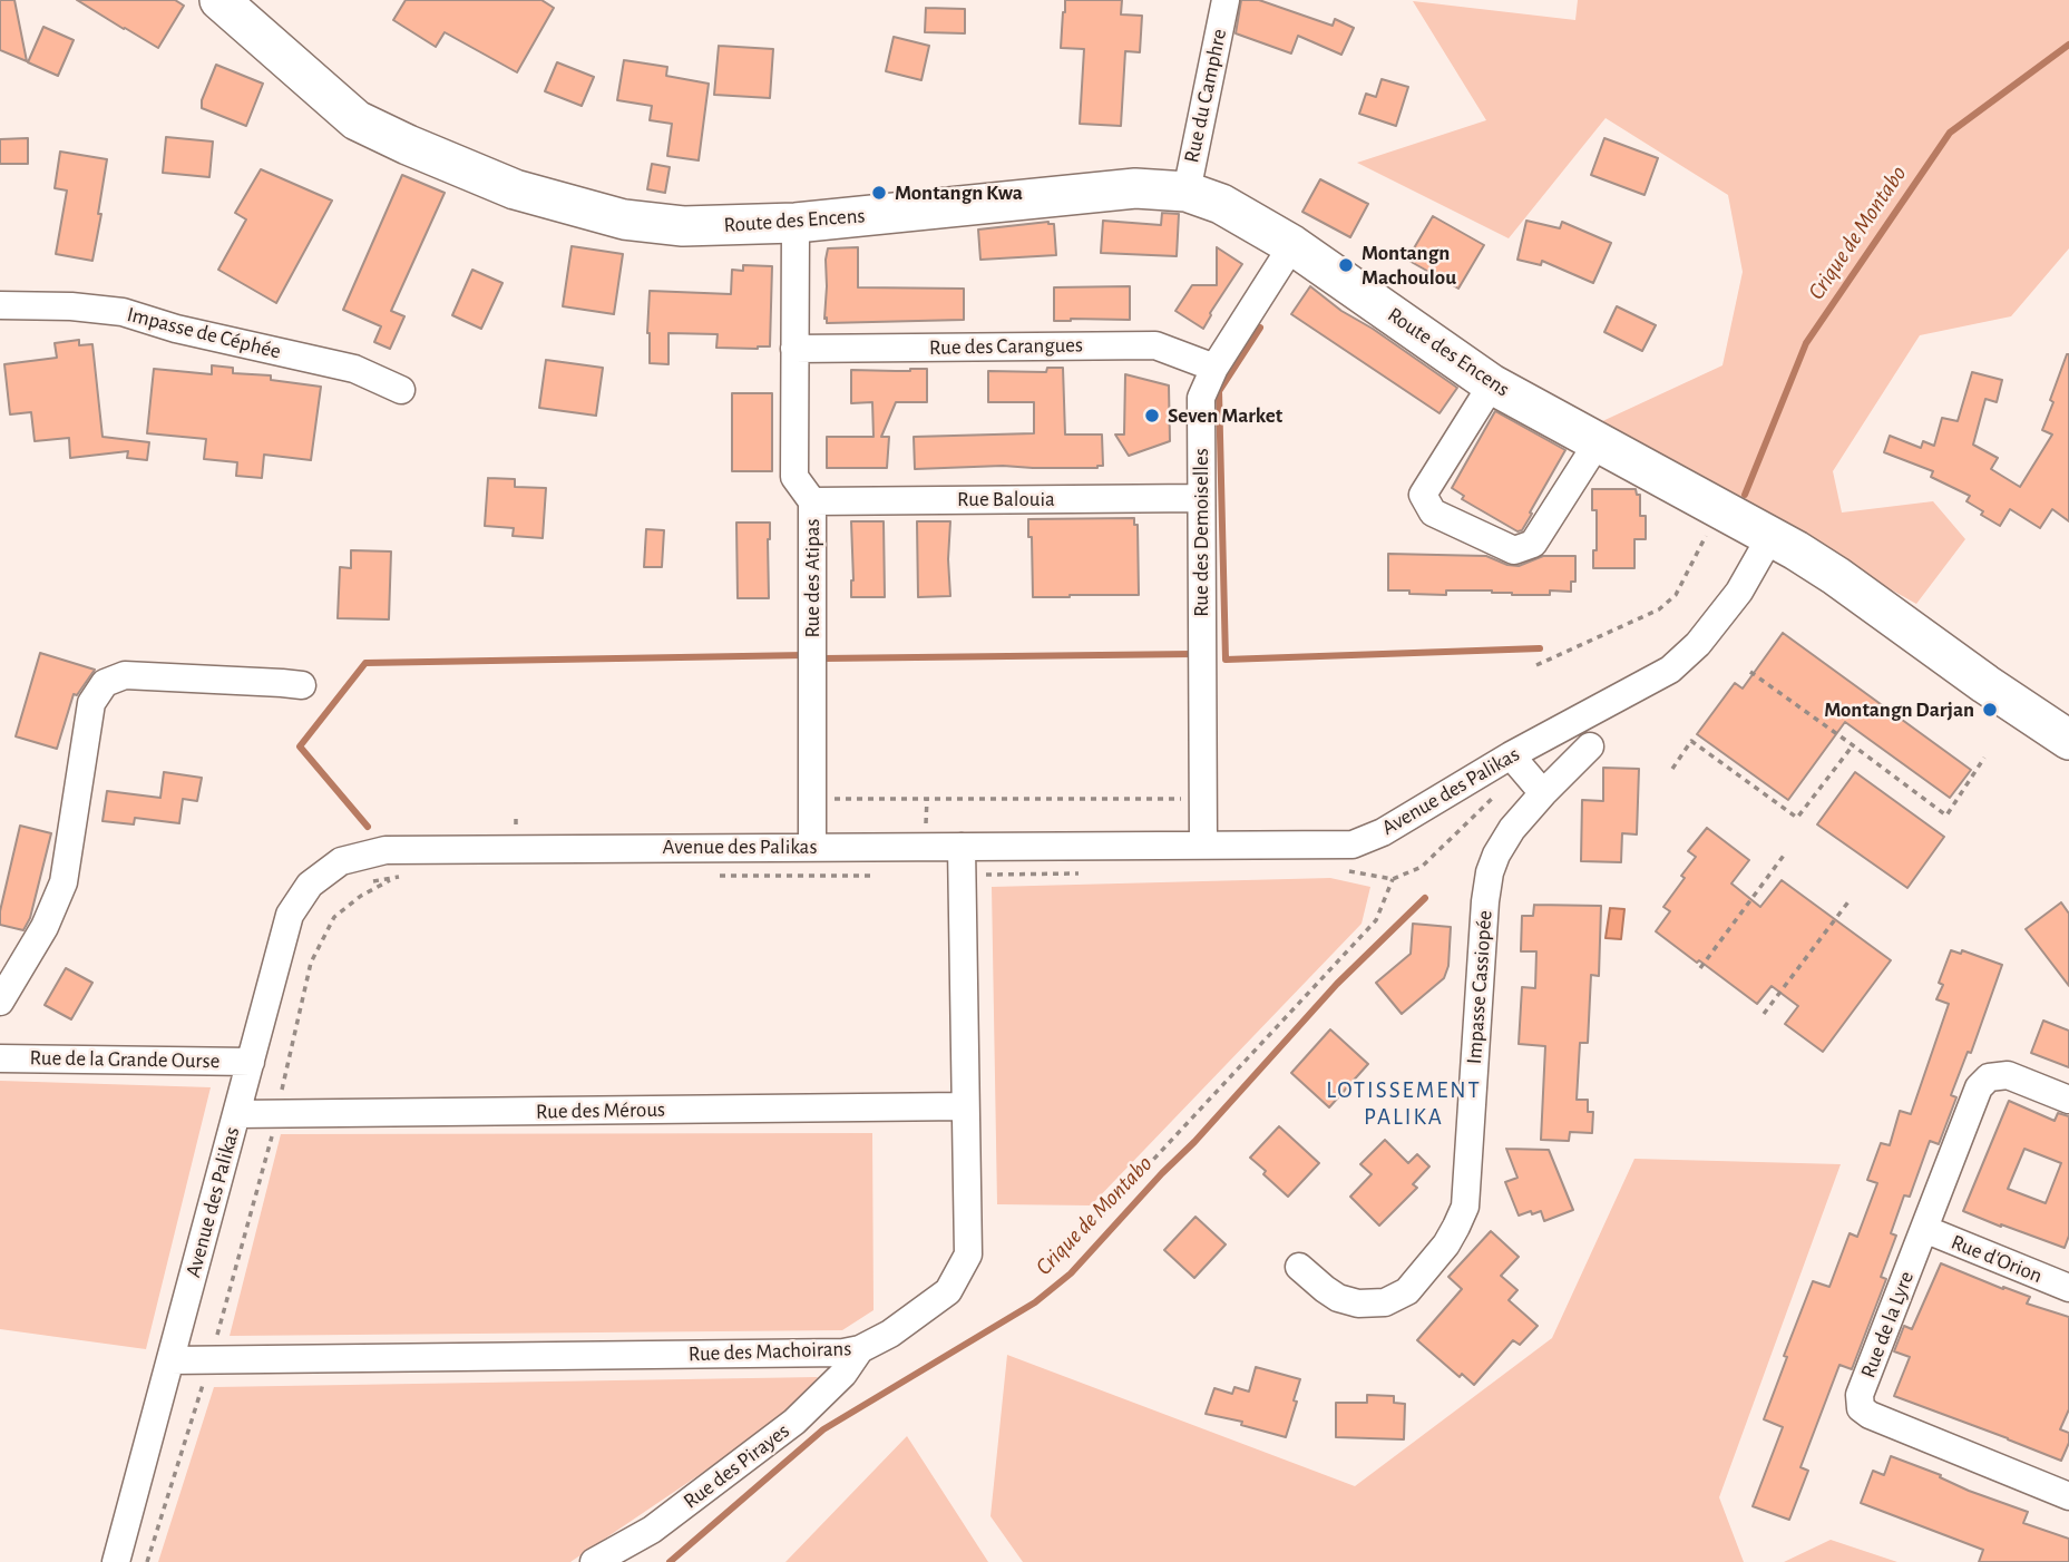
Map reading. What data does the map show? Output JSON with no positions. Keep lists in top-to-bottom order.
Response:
{
  "streets": {
    "street": [
      "Rue du Camphre",
      "Route des Encens",
      "Impasse de Céphée",
      "Rue des Carangues",
      "Rue Balouia",
      "Rue des Demoiselles",
      "Rue des Atipas",
      "Avenue des Palikas",
      "Impasse Cassiopée",
      "Rue de la Grande Ourse",
      "Rue des Mérous",
      "Rue d'Orion",
      "Rue de la Lyre",
      "Rue des Machoirans",
      "Rue des Pirayes"
    ]
  },
  "crossings": [
    ["Rue du Camphre", "Route des Encens"],
    ["Route des Encens", "Rue des Demoiselles"],
    ["Route des Encens", "Rue des Atipas"],
    ["Route des Encens", "Avenue des Palikas"],
    ["Rue des Carangues", "Rue des Demoiselles"],
    ["Rue des Carangues", "Rue des Atipas"],
    ["Rue Balouia", "Rue des Demoiselles"],
    ["Rue Balouia", "Rue des Atipas"],
    ["Rue des Demoiselles", "Avenue des Palikas"],
    ["Rue des Atipas", "Avenue des Palikas"],
    ["Avenue des Palikas", "Rue de la Grande Ourse"],
    ["Avenue des Palikas", "Rue des Mérous"],
    ["Avenue des Palikas", "Rue des Machoirans"],
    ["Rue des Mérous", "Rue des Machoirans"],
    ["Rue d'Orion", "Rue de la Lyre"],
    ["Rue des Machoirans", "Rue des Pirayes"]
  ],
  "districts": ["LOTISSEMENT PALIKA"],
  "water": ["Crique de Montabo"],
  "places": [
    "Montangn Kwa",
    "Montangn Machoulou",
    "Seven Market",
    "Montangn Darjan"
  ]
}
